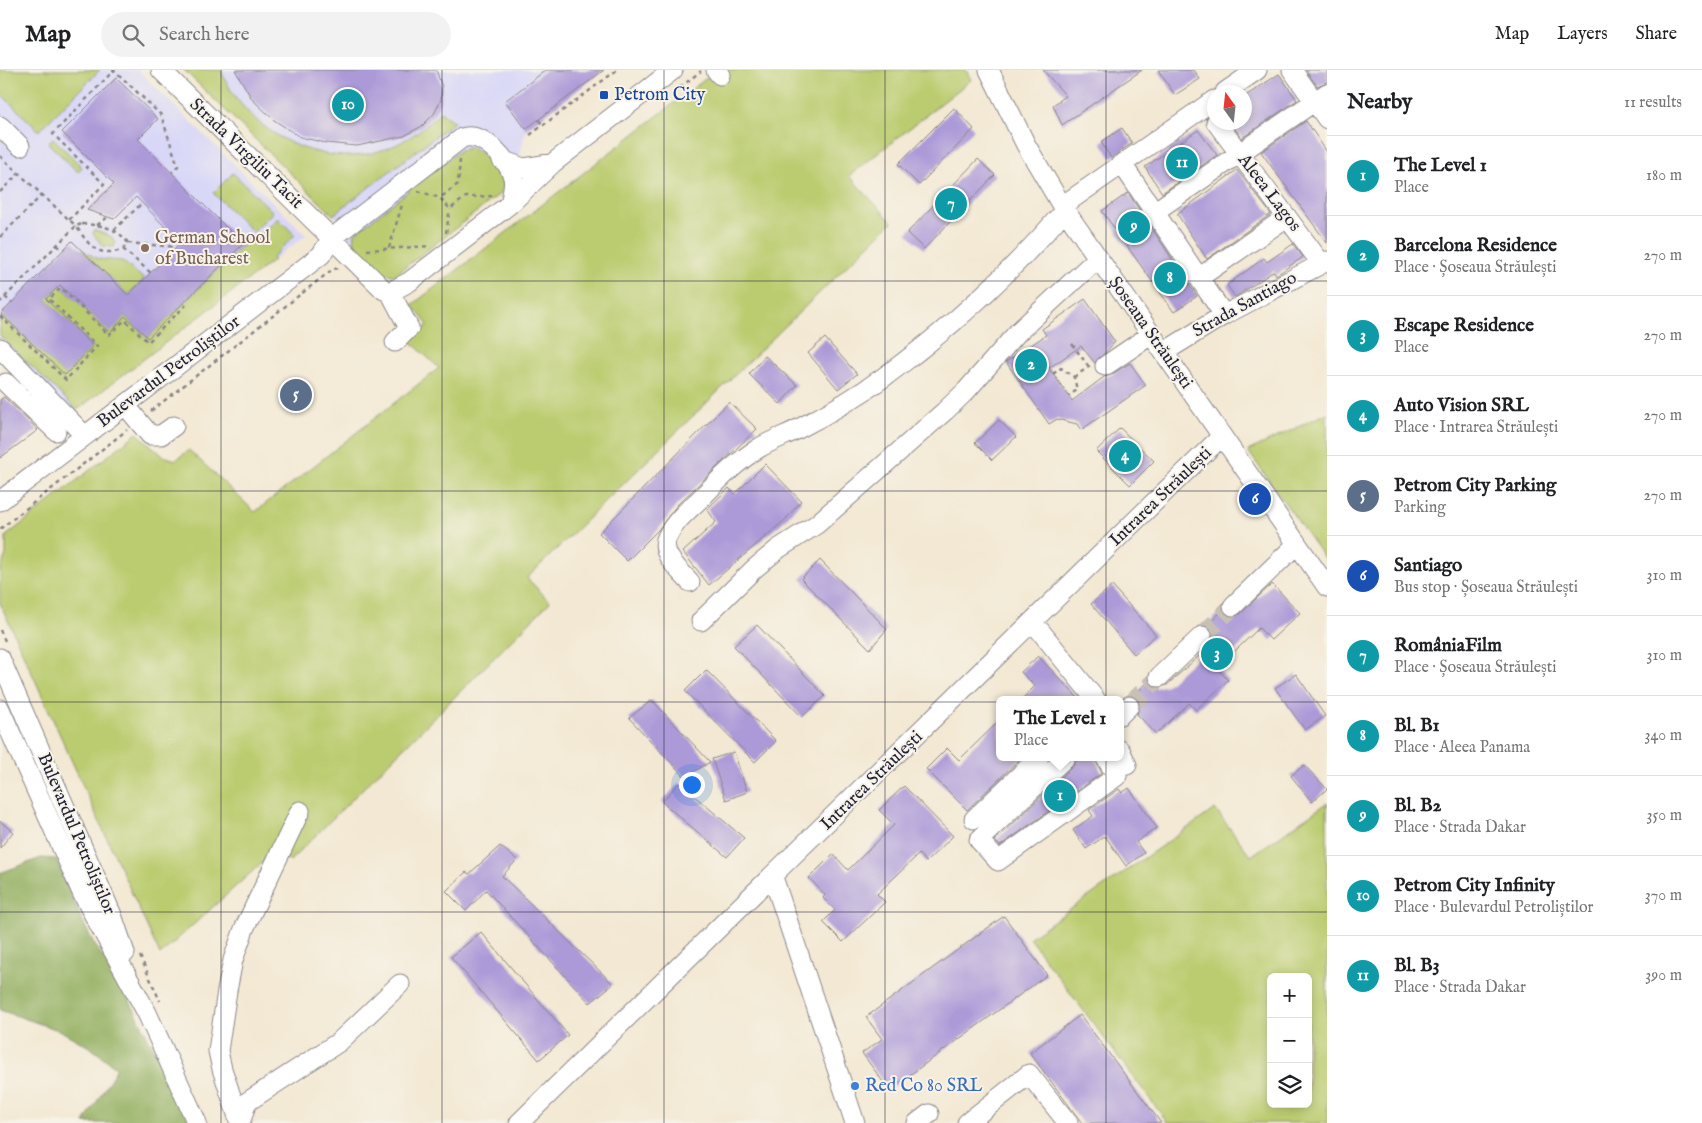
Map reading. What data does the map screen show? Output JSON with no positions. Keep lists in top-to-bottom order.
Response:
{
  "streets": {
    "street": [
      "Strada Virgiliu Tacit",
      "Aleea Lagos",
      "Strada Santiago",
      "Șoseaua Străulești",
      "Bulevardul Petroliștilor",
      "Intrarea Străulești"
    ]
  },
  "crossings": [
    ["Strada Virgiliu Tacit", "Bulevardul Petroliștilor"],
    ["Aleea Lagos", "Strada Santiago"],
    ["Strada Santiago", "Șoseaua Străulești"],
    ["Șoseaua Străulești", "Intrarea Străulești"]
  ],
  "places": {
    "transit": ["Petrom City"],
    "other": ["German School of Bucharest", "Red Co 80 SRL"]
  },
  "north": "top",
  "page": {
    "header": "Map",
    "search": "Search here",
    "nav": ["Map", "Layers", "Share"],
    "heading": ["Nearby", "11 results"],
    "pins": [
      "10",
      "11",
      "7",
      "9",
      "8",
      "2",
      "5",
      "4",
      "6",
      "3",
      "1"
    ],
    "list": [
      {
        "mark": "1",
        "name": "The Level 1",
        "note": "Place",
        "value": "180 m"
      },
      {
        "mark": "2",
        "name": "Barcelona Residence",
        "note": "Place · Șoseaua Străulești",
        "value": "270 m"
      },
      {
        "mark": "3",
        "name": "Escape Residence",
        "note": "Place",
        "value": "270 m"
      },
      {
        "mark": "4",
        "name": "Auto Vision SRL",
        "note": "Place · Intrarea Străulești",
        "value": "270 m"
      },
      {
        "mark": "5",
        "name": "Petrom City Parking",
        "note": "Parking",
        "value": "270 m"
      },
      {
        "mark": "6",
        "name": "Santiago",
        "note": "Bus stop · Șoseaua Străulești",
        "value": "310 m"
      },
      {
        "mark": "7",
        "name": "RomâniaFilm",
        "note": "Place · Șoseaua Străulești",
        "value": "310 m"
      },
      {
        "mark": "8",
        "name": "Bl. B1",
        "note": "Place · Aleea Panama",
        "value": "340 m"
      },
      {
        "mark": "9",
        "name": "Bl. B2",
        "note": "Place · Strada Dakar",
        "value": "350 m"
      },
      {
        "mark": "10",
        "name": "Petrom City Infinity",
        "note": "Place · Bulevardul Petroliștilor",
        "value": "370 m"
      },
      {
        "mark": "11",
        "name": "Bl. B3",
        "note": "Place · Strada Dakar",
        "value": "390 m"
      }
    ],
    "popup": ["The Level 1", "Place"],
    "map_buttons": ["+", "−"]
  }
}
